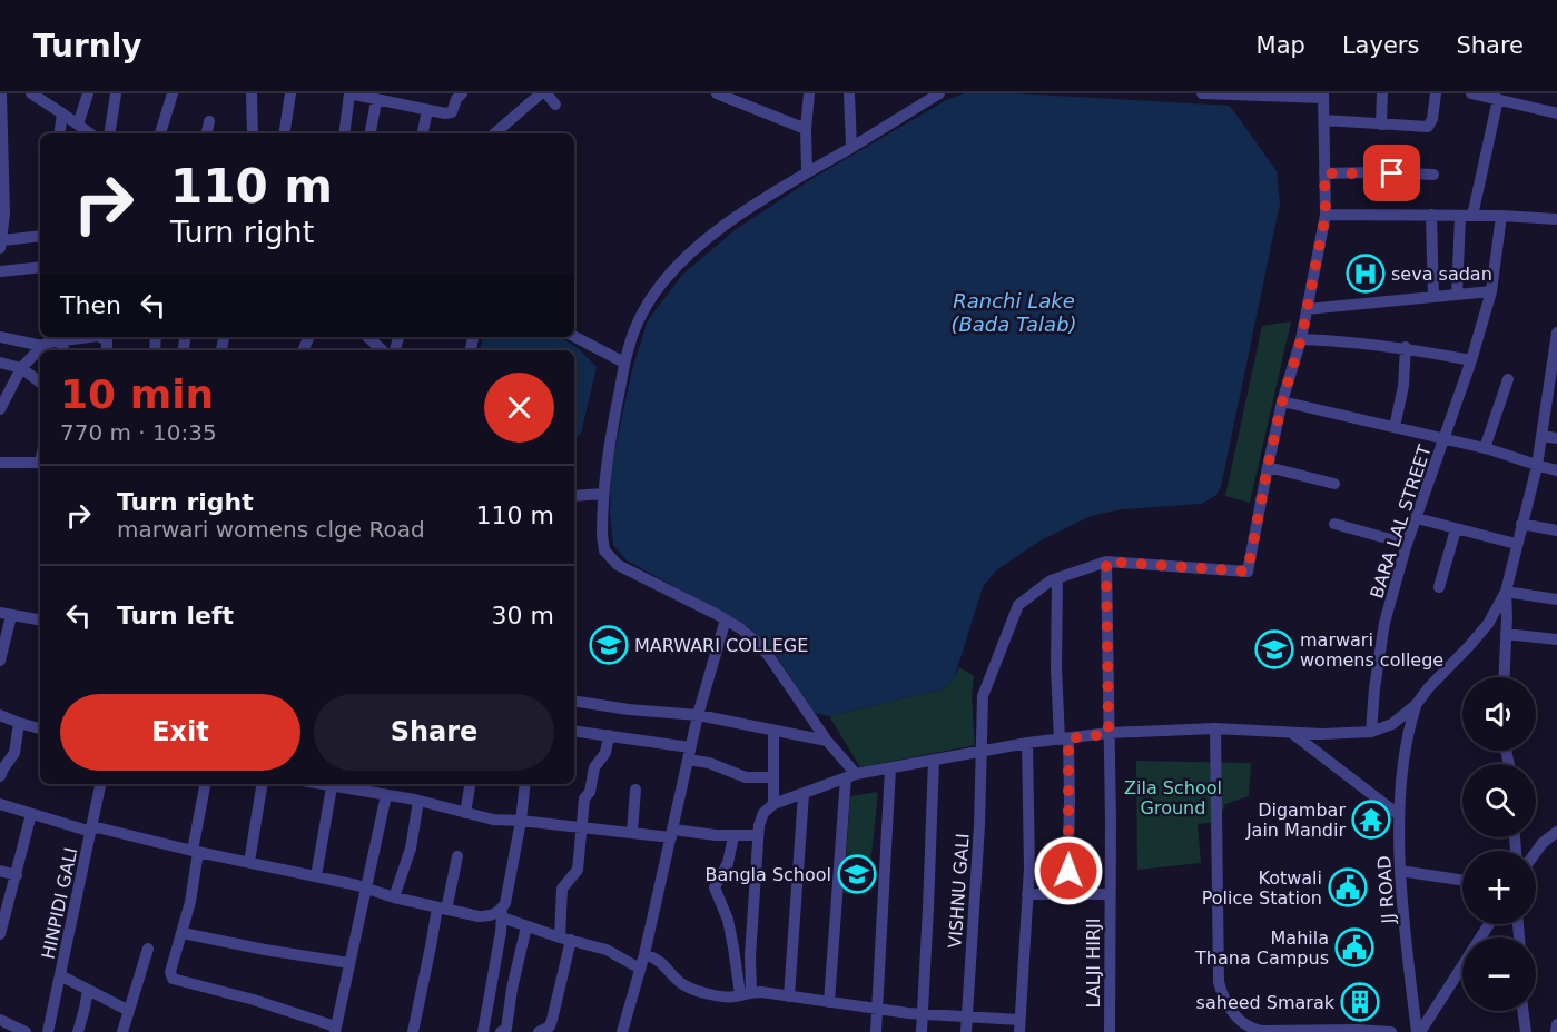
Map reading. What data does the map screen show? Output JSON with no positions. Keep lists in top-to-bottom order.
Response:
{
  "streets": {
    "street": [
      "BARA LAL STREET",
      "JJ ROAD",
      "VISHNU GALI",
      "HINPIDI GALI",
      "LALJI HIRJI"
    ]
  },
  "crossings": [
    ["VISHNU GALI", "LALJI HIRJI"]
  ],
  "water": ["Ranchi Lake (Bada Talab)"],
  "parks": ["Zila School Ground"],
  "places": {
    "hospital": ["seva sadan"],
    "school or university": ["MARWARI COLLEGE", "marwari womens college", "Bangla School"],
    "temple": ["Digambar Jain Mandir"],
    "public building": ["Kotwali Police Station", "Mahila Thana Campus"],
    "building": ["saheed Smarak"]
  },
  "page": {
    "header": "Turnly",
    "nav": ["Map", "Layers", "Share"],
    "turn": ["110 m", "Turn right"],
    "then": "Then",
    "heading": ["10 min", "770 m · 10:35"],
    "list": [
      {
        "name": "Turn right",
        "note": "marwari womens clge Road",
        "value": "110 m"
      },
      {
        "name": "Turn left",
        "value": "30 m"
      }
    ],
    "map_buttons": ["+", "−"],
    "buttons": ["Exit", "Share"]
  }
}
